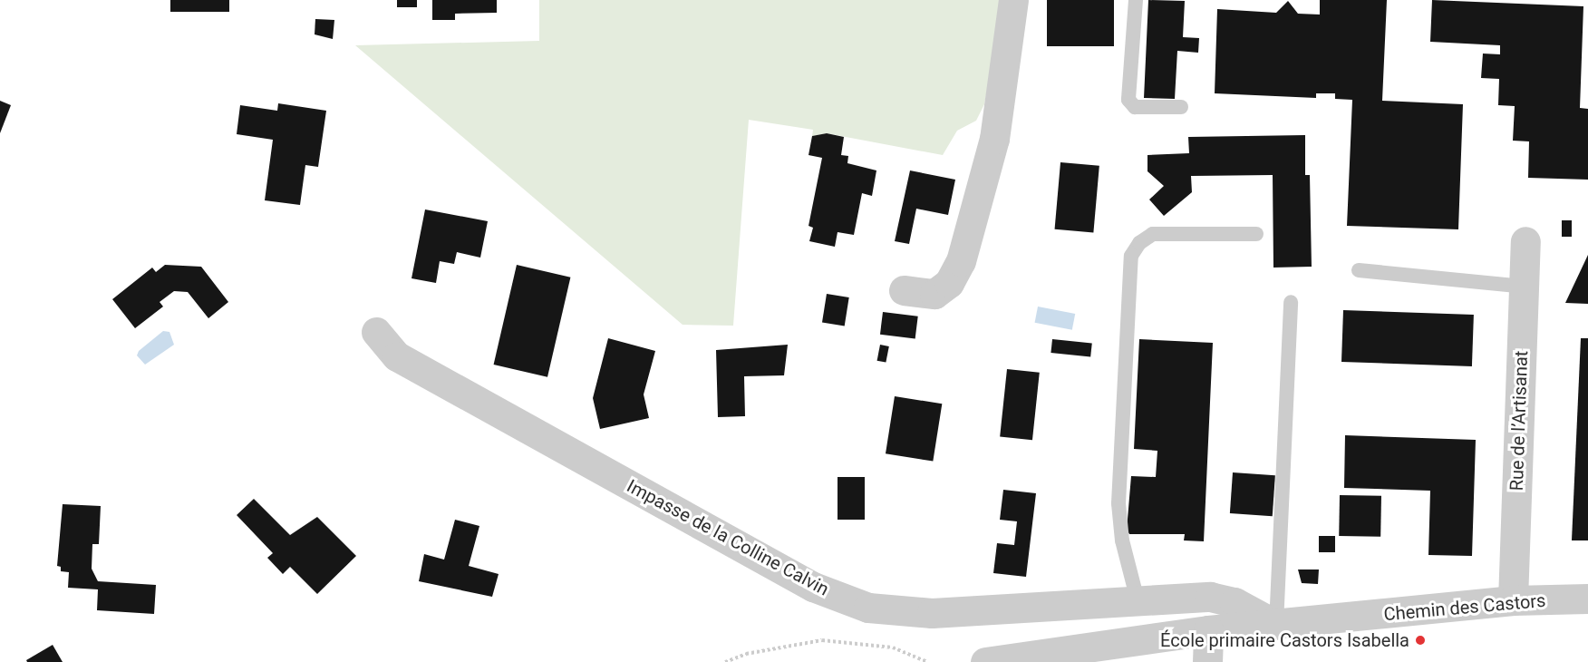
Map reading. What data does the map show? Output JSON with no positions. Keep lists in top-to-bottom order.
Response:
{
  "streets": {
    "street": ["Rue de l’Artisanat", "Impasse de la Colline Calvin", "Chemin des Castors"]
  },
  "crossings": [
    ["Rue de l’Artisanat", "Chemin des Castors"],
    ["Impasse de la Colline Calvin", "Chemin des Castors"]
  ],
  "places": ["École primaire Castors Isabella"]
}
